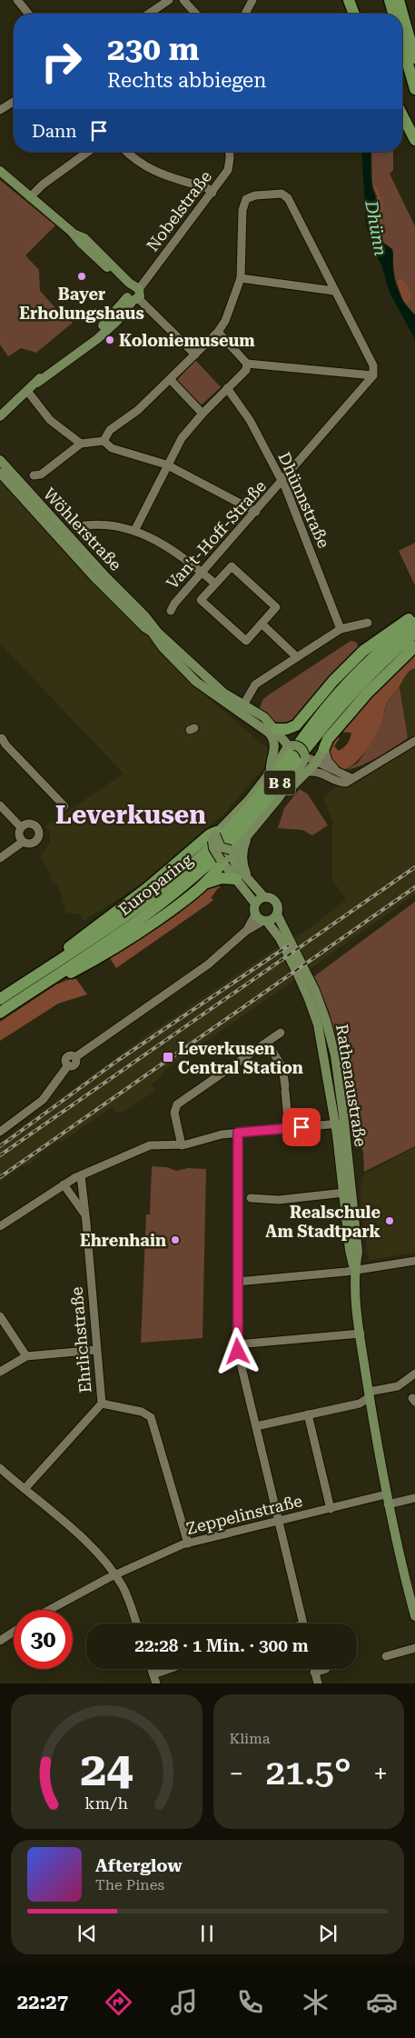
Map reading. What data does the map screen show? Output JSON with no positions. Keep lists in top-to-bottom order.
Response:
{
  "streets": {
    "highway": ["B 8", "Europaring"],
    "main road": ["Nobelstraße", "Wöhlerstraße", "Rathenaustraße"],
    "street": [
      "Dhünnstraße",
      "Van't-Hoff-Straße",
      "Ehrlichstraße",
      "Zeppelinstraße"
    ]
  },
  "crossings": [
    ["Dhünnstraße", "Van't-Hoff-Straße"],
    ["Rathenaustraße", "Zeppelinstraße"]
  ],
  "districts": ["Leverkusen"],
  "water": ["Dhünn"],
  "places": {
    "other": [
      "Bayer Erholungshaus",
      "Koloniemuseum",
      "Realschule Am Stadtpark",
      "Ehrenhain"
    ],
    "transit": ["Leverkusen Central Station"]
  },
  "page": {
    "turn": ["230 m", "Rechts abbiegen"],
    "then": "Dann",
    "limit": "30",
    "trip": "22:28 · 1 Min. · 300 m",
    "tile": "Klima",
    "heat": ["−", "21.5°", "+"],
    "song": ["Afterglow", "The Pines"],
    "tabs": "22:27",
    "gauge": ["24", "km/h"]
  }
}
